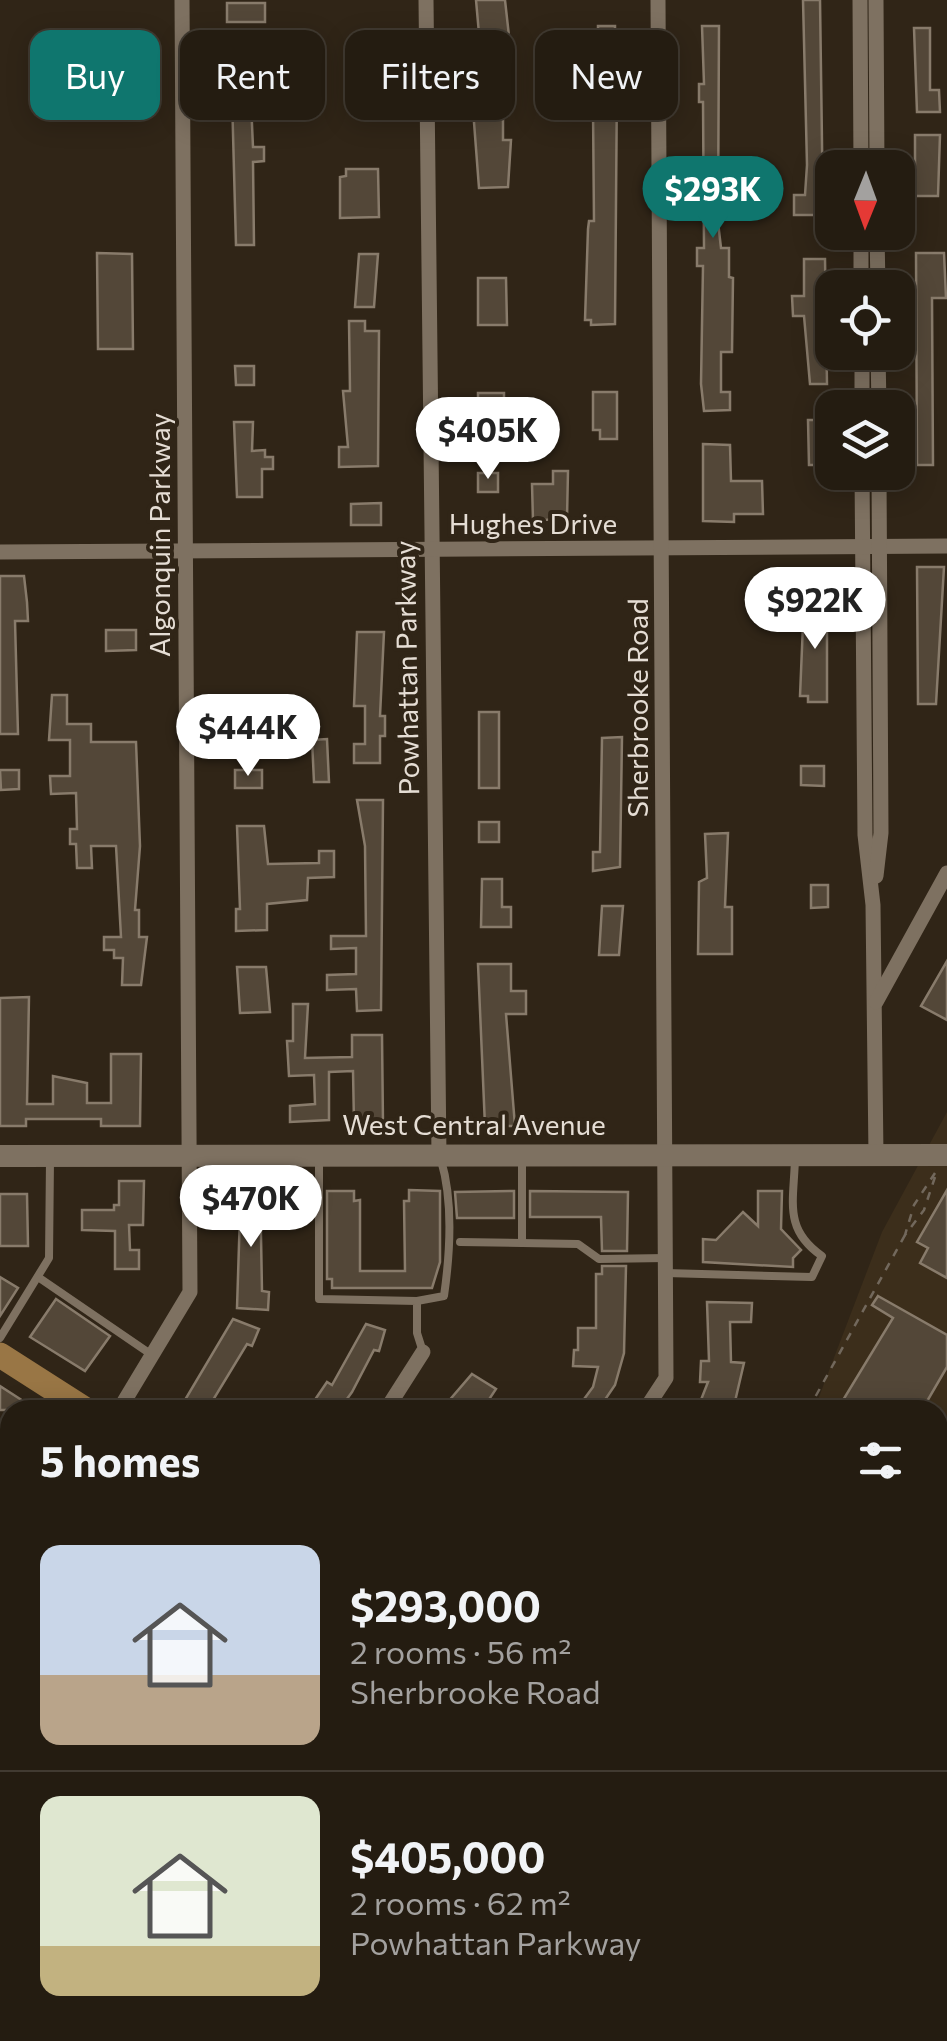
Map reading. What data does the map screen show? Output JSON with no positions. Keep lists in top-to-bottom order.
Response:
{
  "streets": {
    "main road": ["West Central Avenue"],
    "street": [
      "Hughes Drive",
      "Algonquin Parkway",
      "Powhattan Parkway",
      "Sherbrooke Road"
    ]
  },
  "crossings": [
    ["Hughes Drive", "Algonquin Parkway"],
    ["Hughes Drive", "Powhattan Parkway"],
    ["Hughes Drive", "Sherbrooke Road"],
    ["Algonquin Parkway", "West Central Avenue"],
    ["Powhattan Parkway", "West Central Avenue"],
    ["Sherbrooke Road", "West Central Avenue"]
  ],
  "north": "bottom",
  "page": {
    "chip": [
      "Buy",
      "Rent",
      "Filters",
      "New"
    ],
    "price": [
      "$293K",
      "$405K",
      "$922K",
      "$444K",
      "$470K"
    ],
    "heading": "5 homes",
    "list": [
      {
        "name": "$293,000",
        "note": "2 rooms · 56 m² · Sherbrooke Road"
      },
      {
        "name": "$405,000",
        "note": "2 rooms · 62 m² · Powhattan Parkway"
      }
    ]
  }
}
